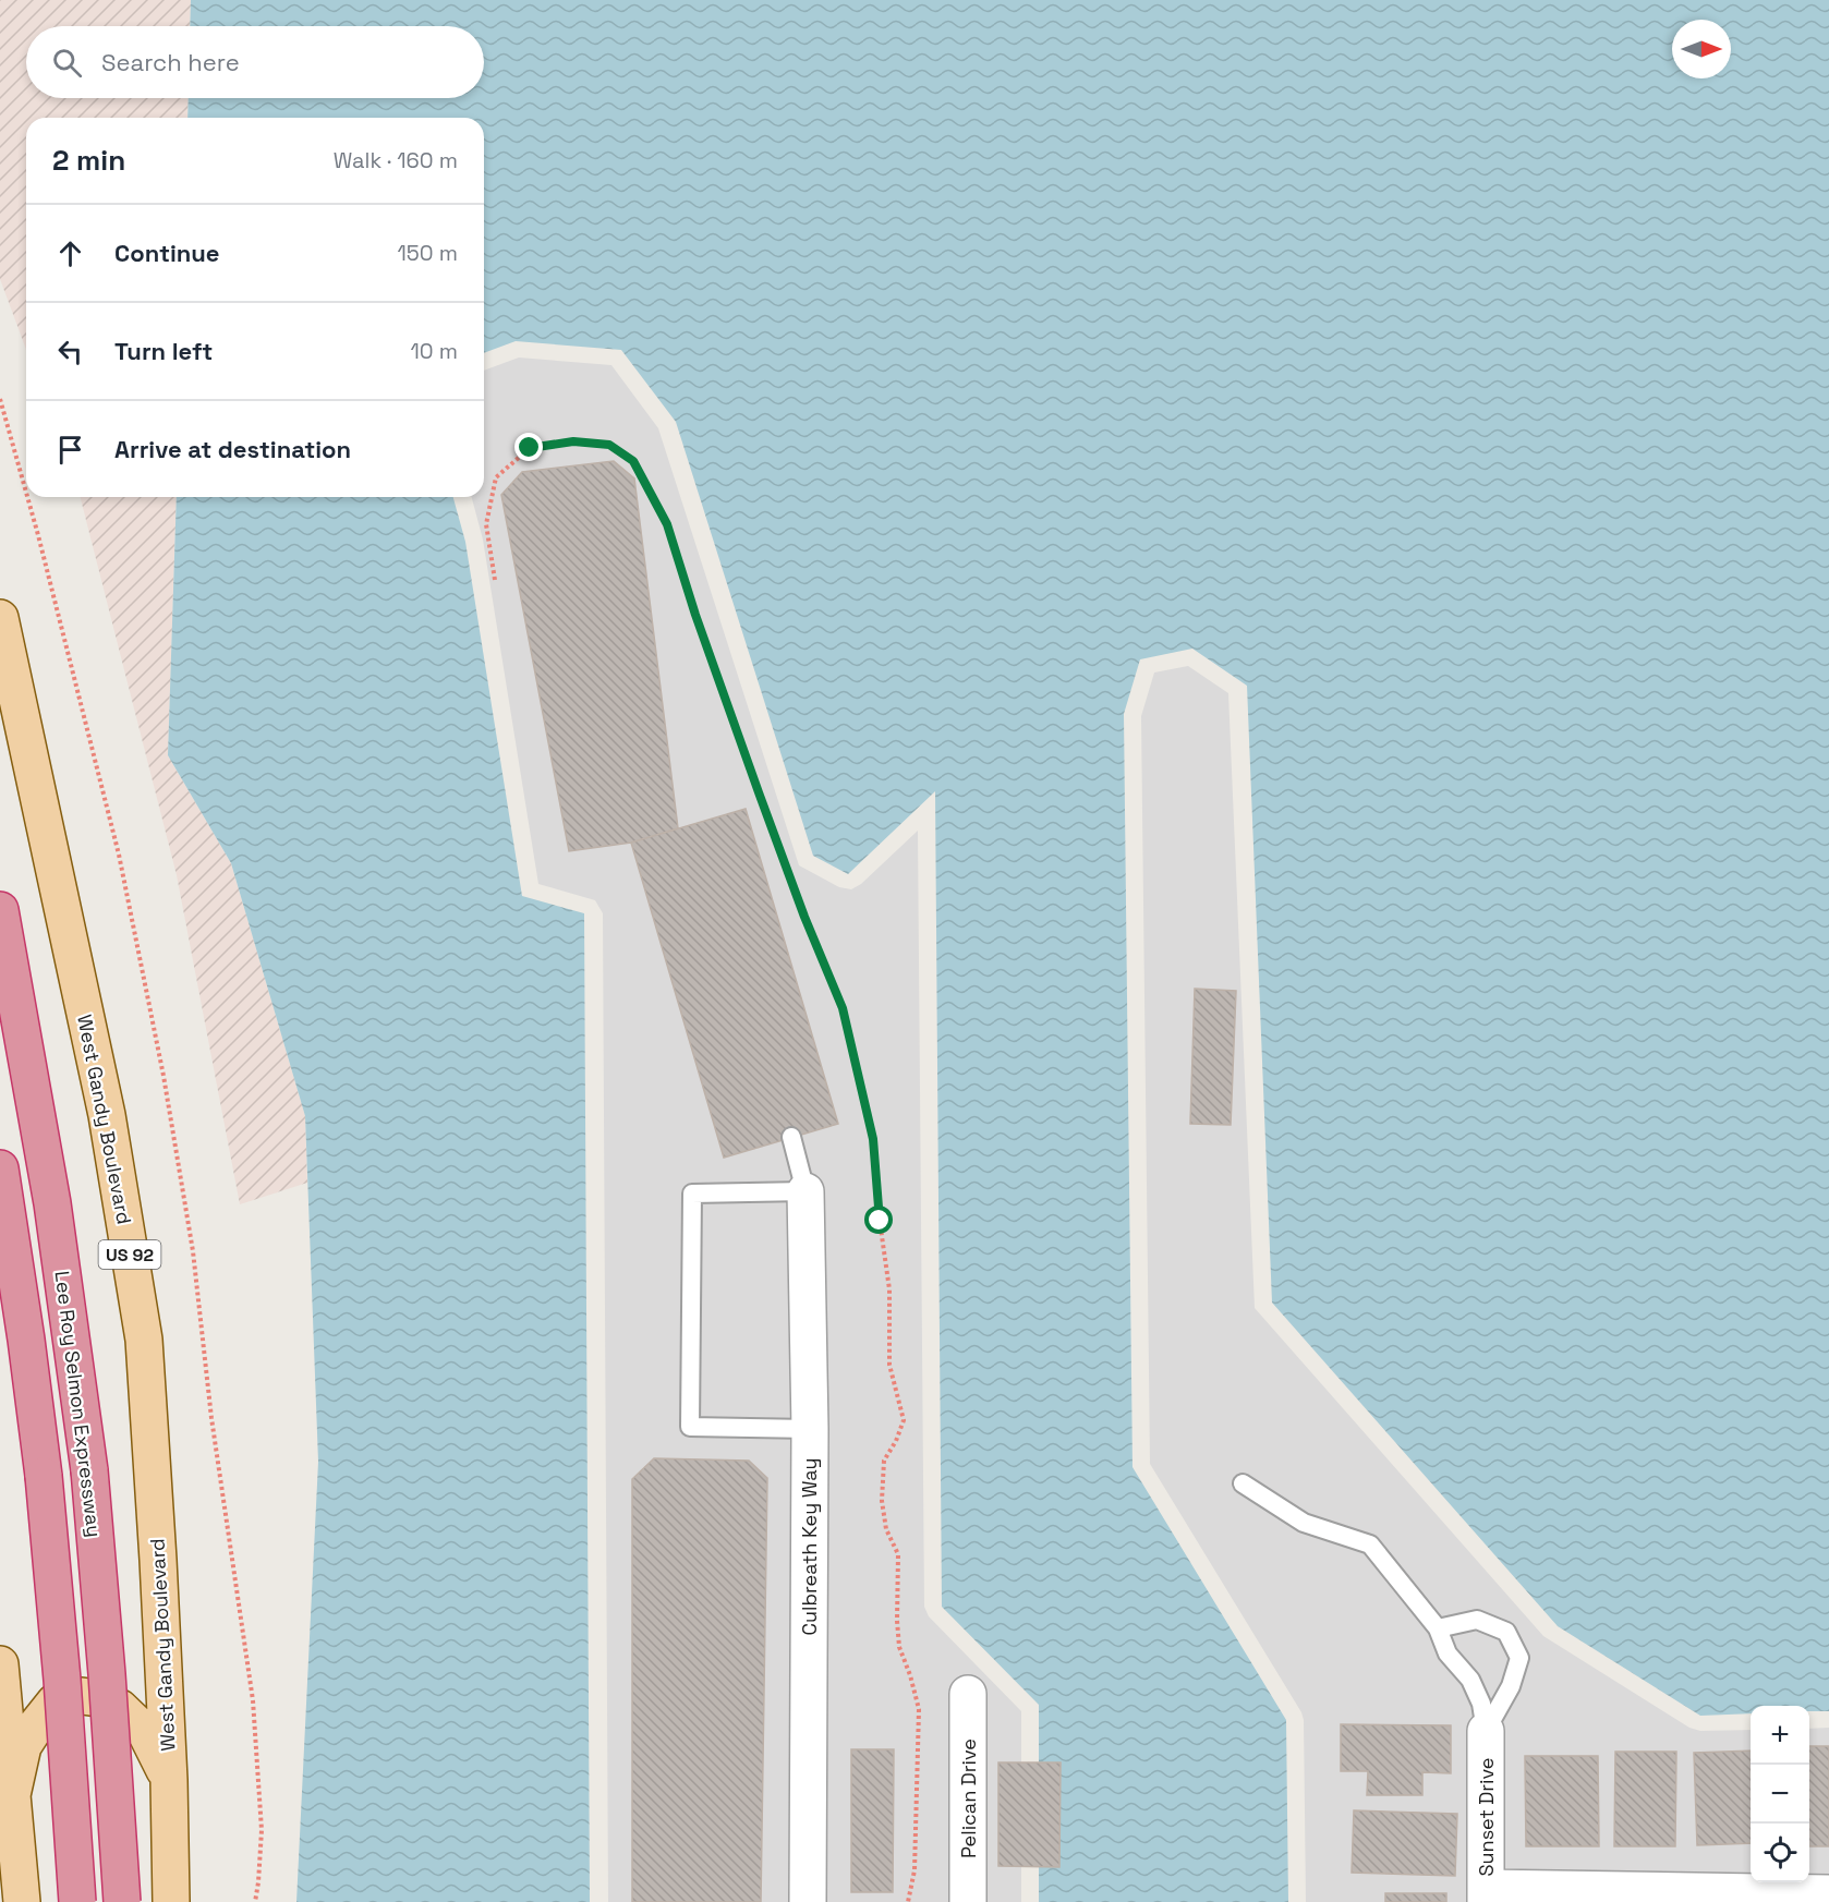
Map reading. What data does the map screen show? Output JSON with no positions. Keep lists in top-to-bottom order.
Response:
{
  "streets": {
    "highway": ["Lee Roy Selmon Expressway"],
    "main road": ["West Gandy Boulevard", "US 92"],
    "street": ["Culbreath Key Way", "Pelican Drive", "Sunset Drive"]
  },
  "north": "right",
  "page": {
    "search": "Search here",
    "heading": ["2 min", "Walk · 160 m"],
    "list": [
      ["Continue", "150 m"],
      ["Turn left", "10 m"],
      "Arrive at destination"
    ],
    "map_buttons": ["+", "−"]
  }
}
